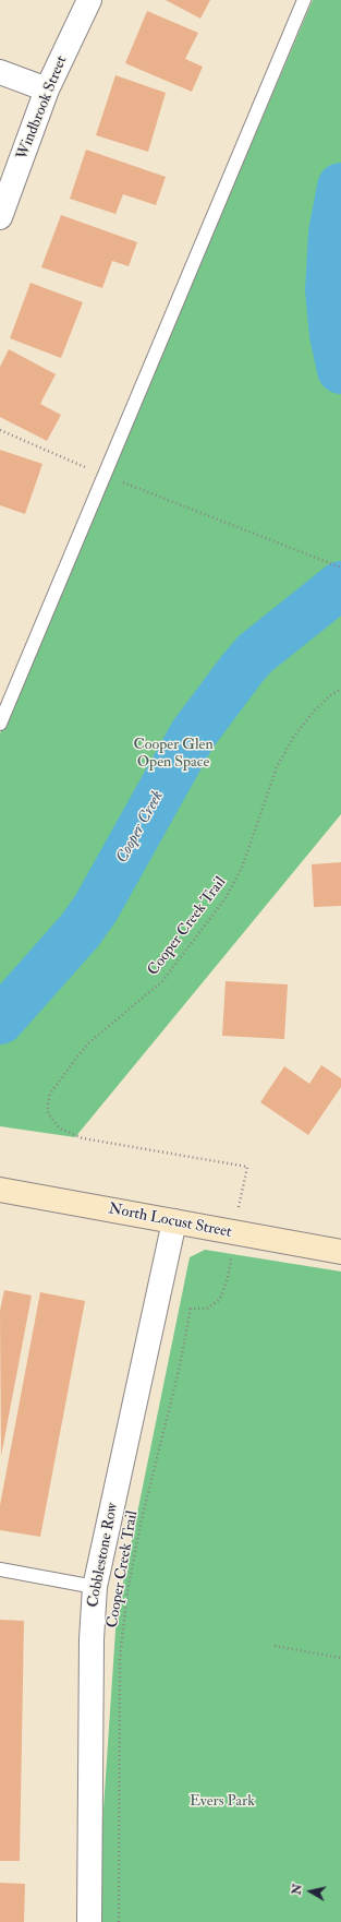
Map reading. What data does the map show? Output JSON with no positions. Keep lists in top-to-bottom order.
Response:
{
  "streets": {
    "main road": ["North Locust Street"],
    "street": ["Windbrook Street", "Cobblestone Row"],
    "path": ["Cooper Creek Trail"]
  },
  "crossings": [
    ["North Locust Street", "Cobblestone Row"]
  ],
  "water": ["Cooper Creek"],
  "parks": ["Cooper Glen Open Space", "Evers Park"],
  "north": "left"
}
